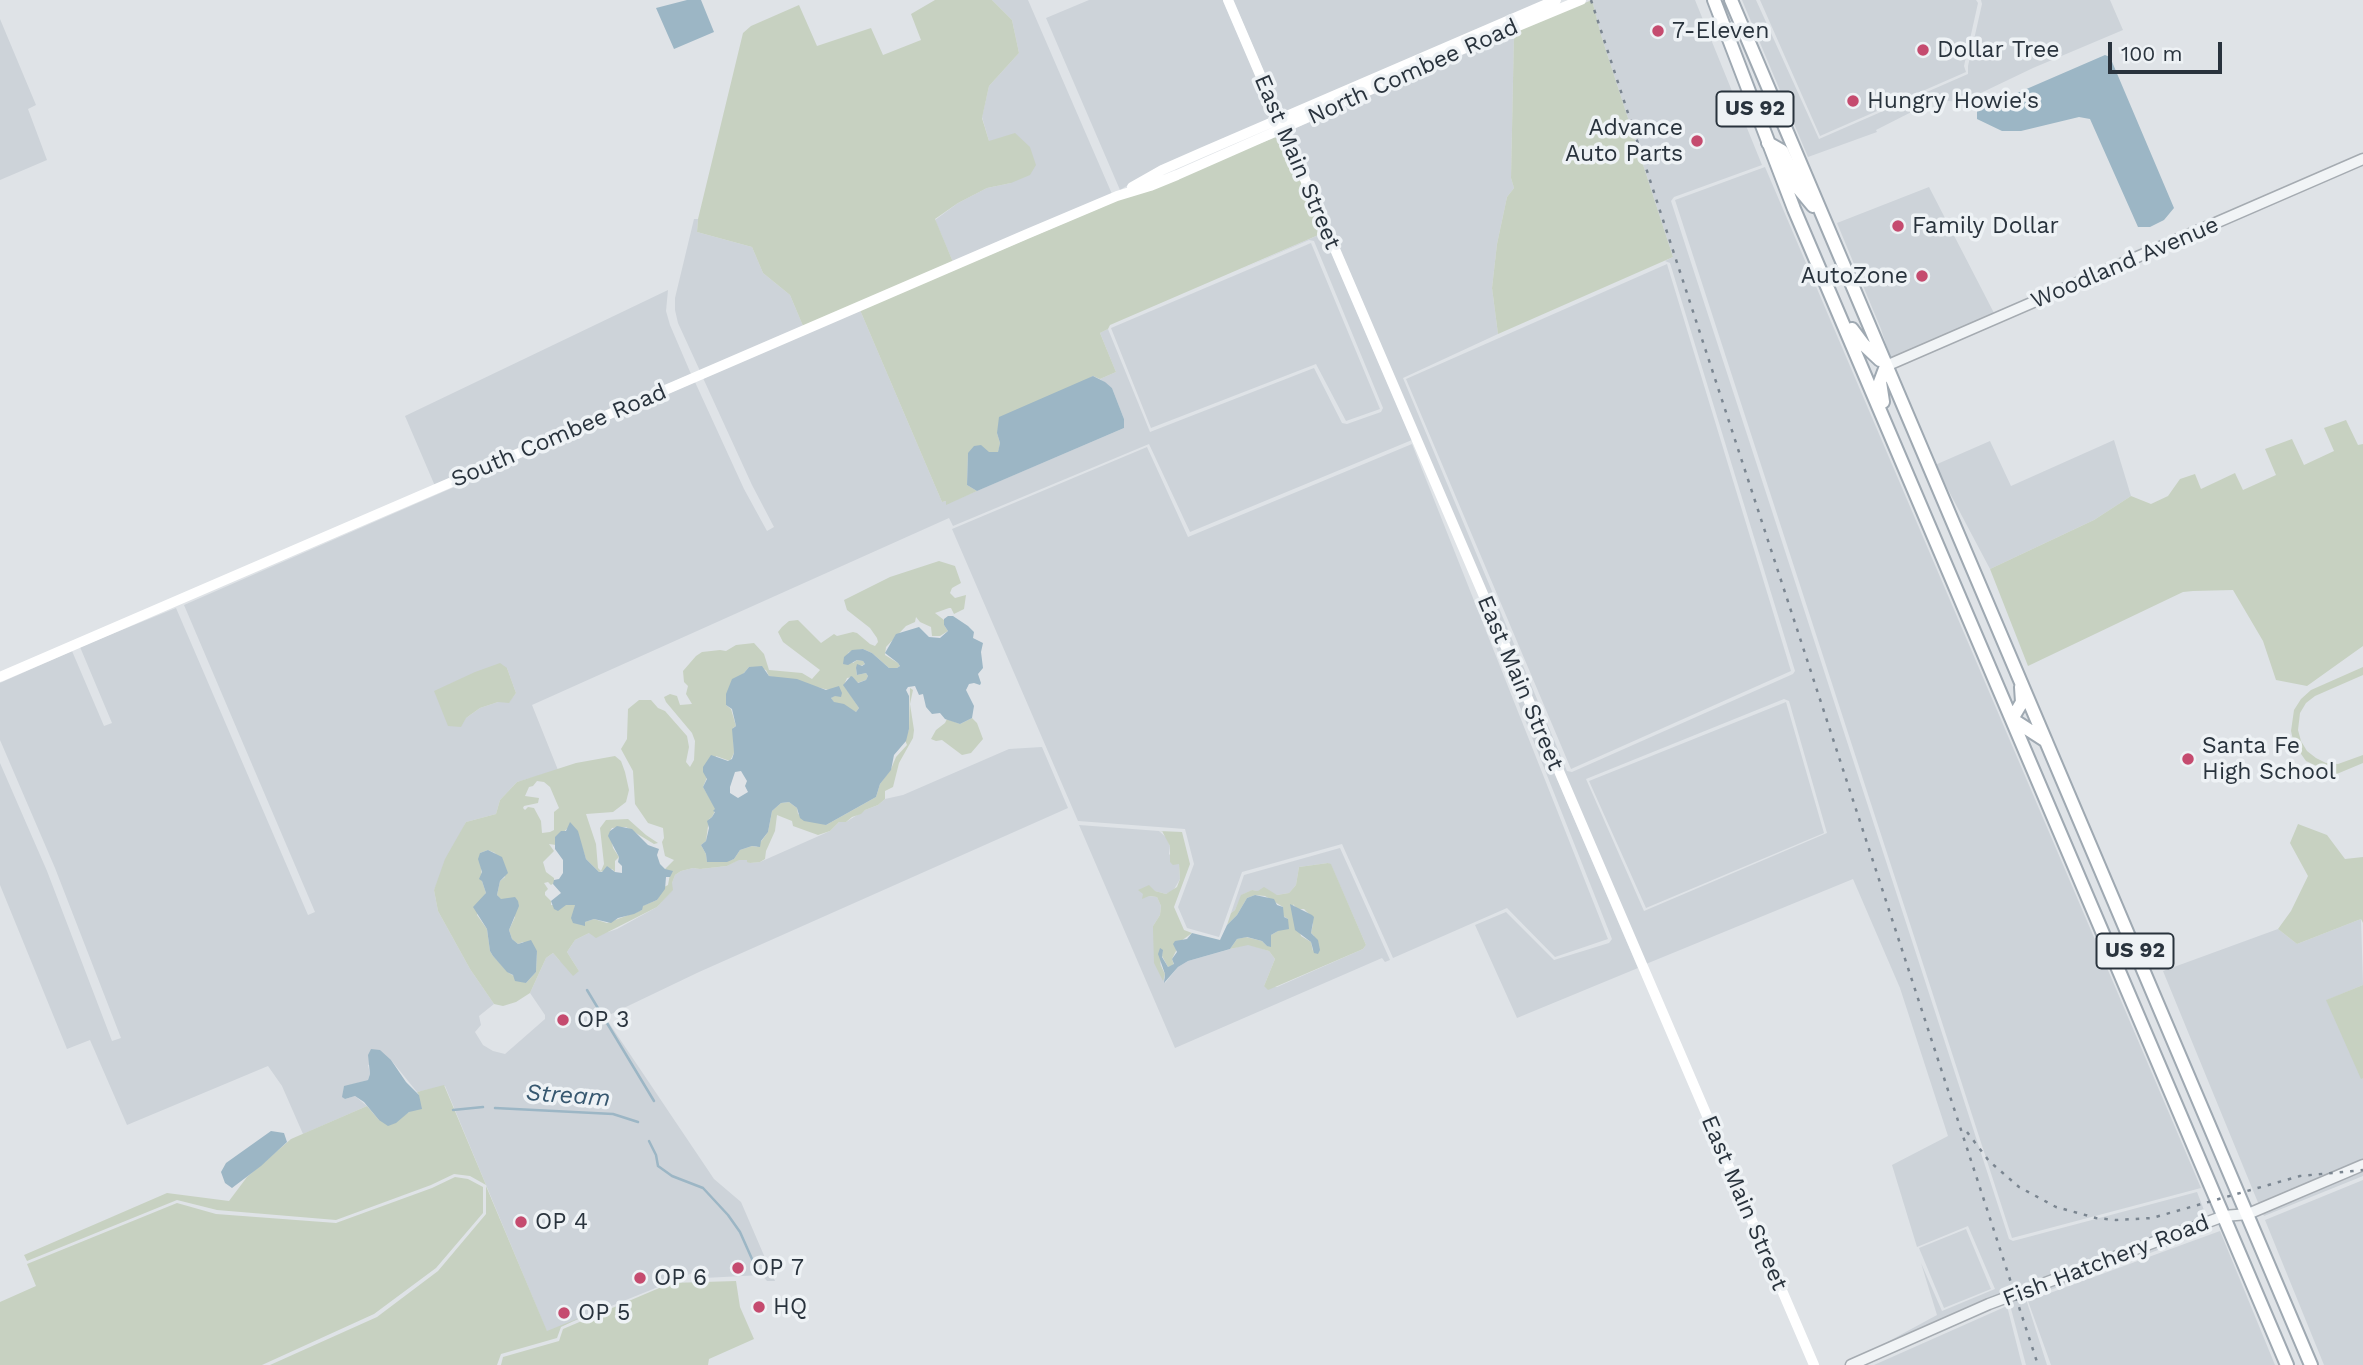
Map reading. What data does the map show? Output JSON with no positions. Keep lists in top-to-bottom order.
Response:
{
  "streets": {
    "main road": [
      "North Combee Road",
      "US 92",
      "East Main Street",
      "South Combee Road"
    ],
    "street": ["Woodland Avenue", "Fish Hatchery Road"]
  },
  "crossings": [
    ["North Combee Road", "East Main Street"],
    ["North Combee Road", "South Combee Road"],
    ["US 92", "Woodland Avenue"],
    ["US 92", "Fish Hatchery Road"],
    ["East Main Street", "South Combee Road"]
  ],
  "water": ["Stream"],
  "places": [
    "7-Eleven",
    "Dollar Tree",
    "Hungry Howie's",
    "Advance Auto Parts",
    "Family Dollar",
    "AutoZone",
    "Santa Fe High School",
    "OP 3",
    "OP 4",
    "OP 7",
    "OP 6",
    "HQ",
    "OP 5"
  ],
  "scale_bar": "100 m"
}
